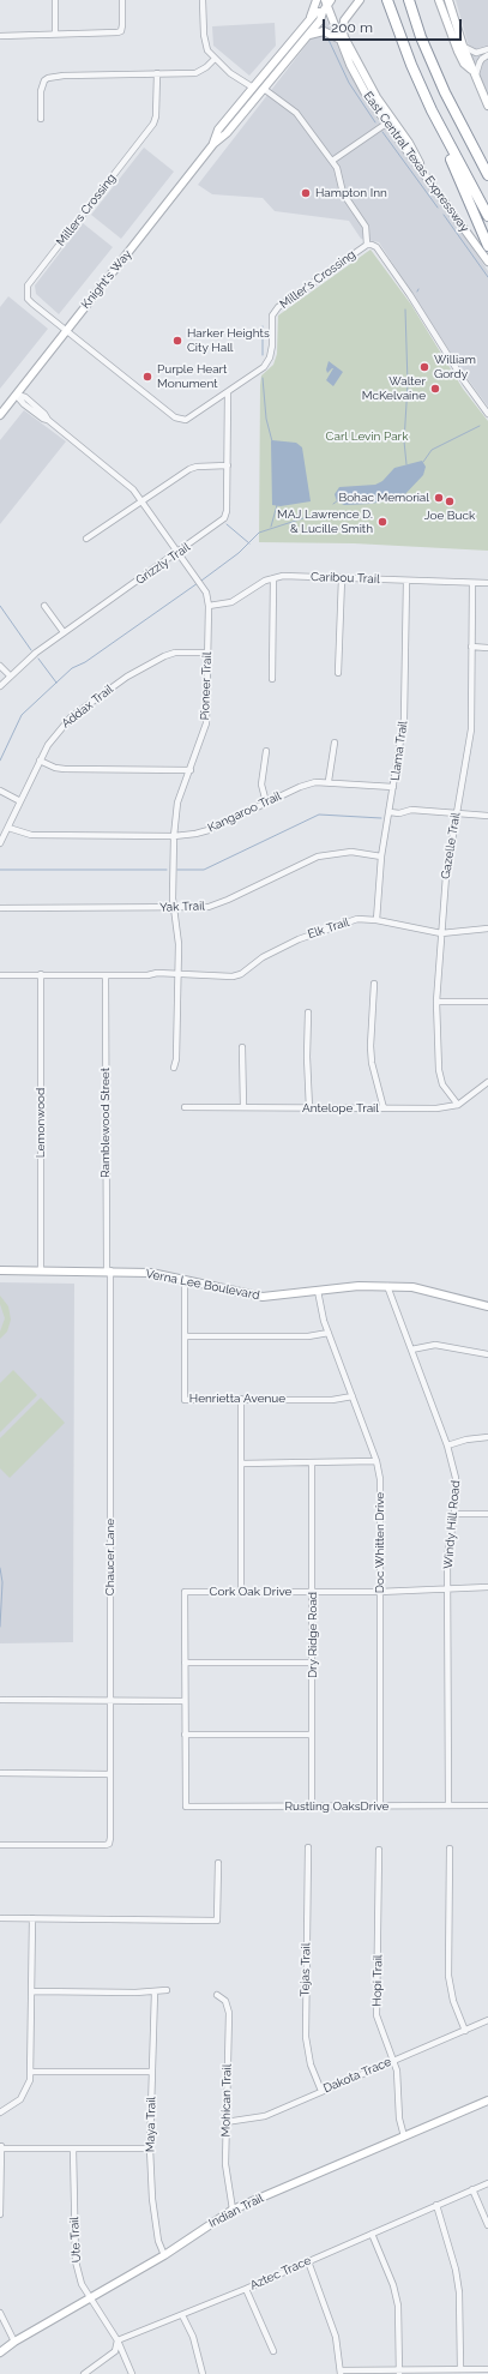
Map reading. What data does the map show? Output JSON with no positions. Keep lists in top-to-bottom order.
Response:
{
  "streets": {
    "main road": [
      "East Central Texas Expressway",
      "Knight's Way",
      "Verna Lee Boulevard",
      "Indian Trail"
    ],
    "street": [
      "Millers Crossing",
      "Miller's Crossing",
      "Grizzly Trail",
      "Caribou Trail",
      "Pioneer Trail",
      "Addax Trail",
      "Llama Trail",
      "Kangaroo Trail",
      "Gazelle Trail",
      "Yak Trail",
      "Elk Trail",
      "Antelope Trail",
      "Lemonwood",
      "Ramblewood Street",
      "Henrietta Avenue",
      "Windy Hill Road",
      "Doc Whitten Drive",
      "Chaucer Lane",
      "Cork Oak Drive",
      "Dry Ridge Road",
      "Rustling OaksDrive",
      "Tejas Trail",
      "Hopi Trail",
      "Dakota Trace",
      "Mohican Trail",
      "Maya Trail",
      "Ute Trail",
      "Aztec Trace"
    ]
  },
  "crossings": [
    ["East Central Texas Expressway", "Knight's Way"],
    ["Millers Crossing", "Knight's Way"],
    ["Millers Crossing", "Miller's Crossing"],
    ["Knight's Way", "Miller's Crossing"],
    ["Knight's Way", "Pioneer Trail"],
    ["Miller's Crossing", "Grizzly Trail"],
    ["Grizzly Trail", "Pioneer Trail"],
    ["Caribou Trail", "Pioneer Trail"],
    ["Caribou Trail", "Llama Trail"],
    ["Caribou Trail", "Gazelle Trail"],
    ["Pioneer Trail", "Addax Trail"],
    ["Pioneer Trail", "Kangaroo Trail"],
    ["Pioneer Trail", "Yak Trail"],
    ["Pioneer Trail", "Elk Trail"],
    ["Addax Trail", "Kangaroo Trail"],
    ["Llama Trail", "Kangaroo Trail"],
    ["Llama Trail", "Yak Trail"],
    ["Llama Trail", "Elk Trail"],
    ["Gazelle Trail", "Elk Trail"],
    ["Gazelle Trail", "Antelope Trail"],
    ["Elk Trail", "Lemonwood"],
    ["Elk Trail", "Ramblewood Street"],
    ["Lemonwood", "Verna Lee Boulevard"],
    ["Ramblewood Street", "Verna Lee Boulevard"],
    ["Ramblewood Street", "Chaucer Lane"],
    ["Verna Lee Boulevard", "Henrietta Avenue"],
    ["Verna Lee Boulevard", "Windy Hill Road"],
    ["Verna Lee Boulevard", "Doc Whitten Drive"],
    ["Verna Lee Boulevard", "Chaucer Lane"],
    ["Henrietta Avenue", "Doc Whitten Drive"],
    ["Windy Hill Road", "Cork Oak Drive"],
    ["Windy Hill Road", "Rustling OaksDrive"],
    ["Doc Whitten Drive", "Cork Oak Drive"],
    ["Doc Whitten Drive", "Rustling OaksDrive"],
    ["Cork Oak Drive", "Dry Ridge Road"],
    ["Dry Ridge Road", "Rustling OaksDrive"],
    ["Tejas Trail", "Dakota Trace"],
    ["Hopi Trail", "Dakota Trace"],
    ["Hopi Trail", "Indian Trail"],
    ["Dakota Trace", "Mohican Trail"],
    ["Mohican Trail", "Indian Trail"],
    ["Maya Trail", "Indian Trail"],
    ["Indian Trail", "Ute Trail"],
    ["Ute Trail", "Aztec Trace"]
  ],
  "parks": ["Carl Levin Park"],
  "places": [
    "Hampton Inn",
    "Harker Heights City Hall",
    "William Gordy",
    "Purple Heart Monument",
    "Walter McKelvaine",
    "Bohac Memorial",
    "Joe Buck",
    "MAJ Lawrence D. & Lucille Smith"
  ],
  "scale_bar": "200 m"
}
